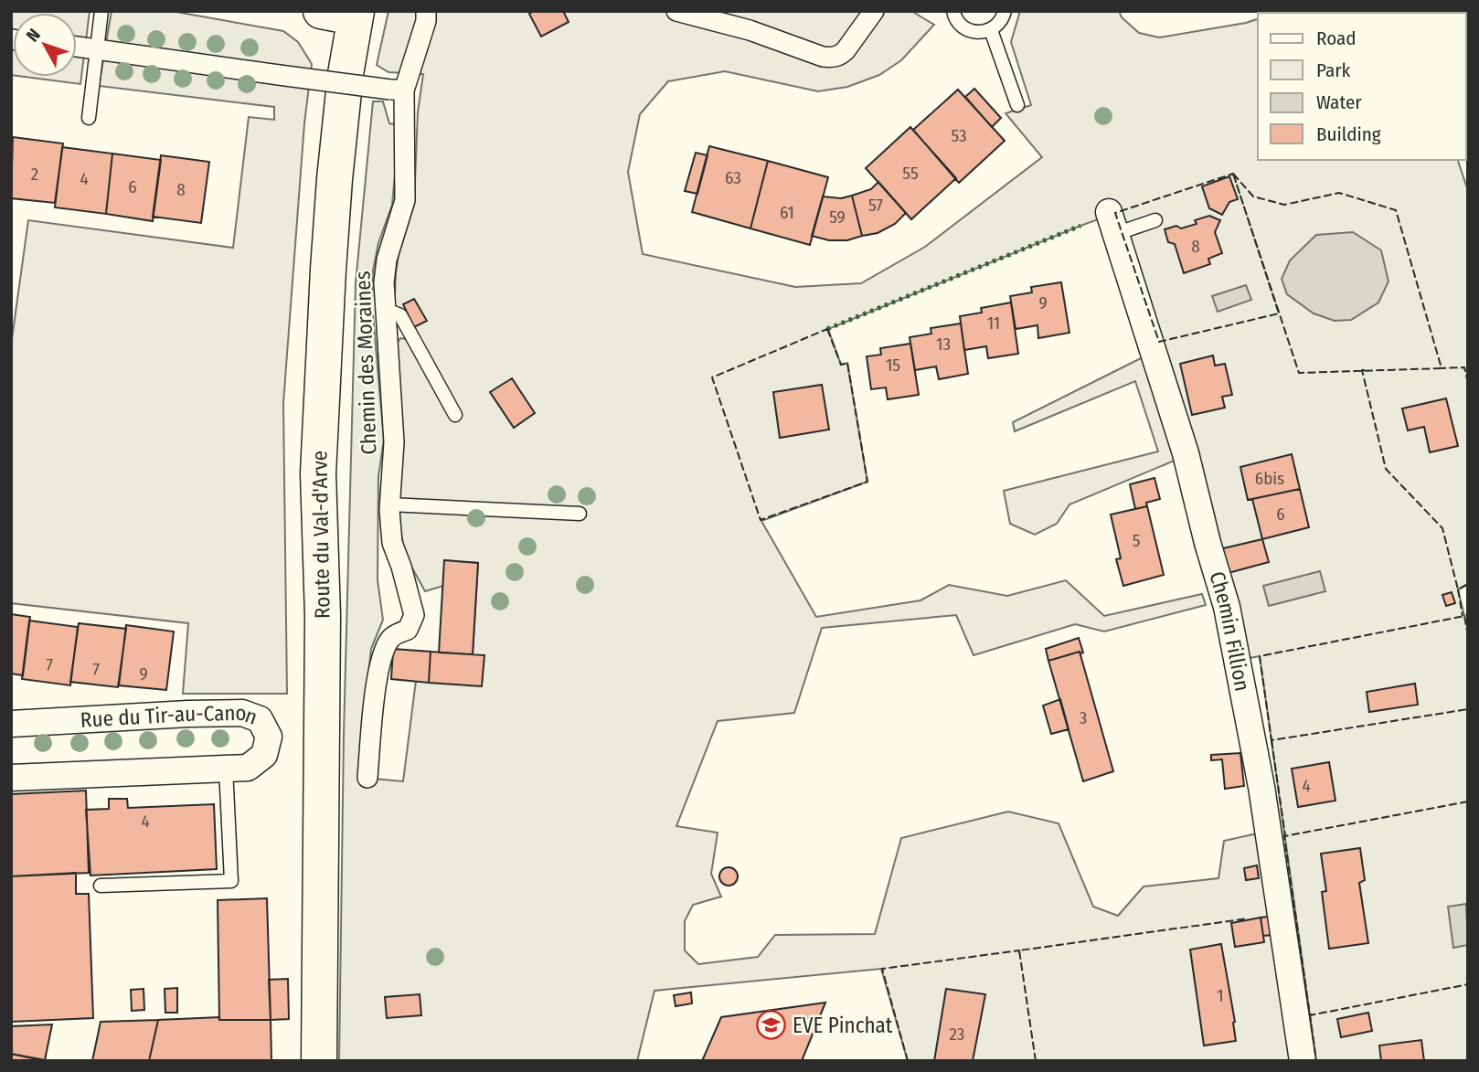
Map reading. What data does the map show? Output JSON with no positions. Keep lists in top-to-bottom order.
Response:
{
  "streets": {
    "main road": ["Route du Val-d'Arve"],
    "street": ["Chemin des Moraines", "Chemin Fillion", "Rue du Tir-au-Canon"]
  },
  "places": {
    "school or university": ["EVE Pinchat"]
  },
  "house_numbers": [
    "53",
    "55",
    "2",
    "63",
    "4",
    "6",
    "8",
    "57",
    "61",
    "59",
    "8",
    "9",
    "11",
    "13",
    "15",
    "6bis",
    "6",
    "5",
    "7",
    "7",
    "9",
    "3",
    "4",
    "4",
    "1",
    "23"
  ],
  "legend": [
    "Road",
    "Park",
    "Water",
    "Building"
  ],
  "north": "top left"
}
